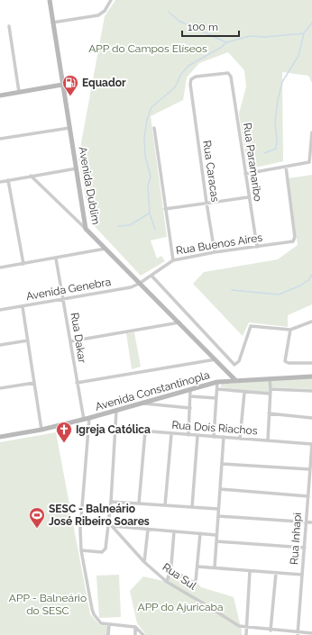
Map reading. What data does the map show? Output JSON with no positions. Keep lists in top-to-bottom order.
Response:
{
  "streets": {
    "street": [
      "Rua Paramaribo",
      "Rua Caracas",
      "Avenida Dublim",
      "Rua Buenos Aires",
      "Avenida Genebra",
      "Rua Dakar",
      "Avenida Constantinopla",
      "Rua Dois Riachos",
      "Rua Inhapi",
      "Rua Sul"
    ]
  },
  "crossings": [
    ["Rua Paramaribo", "Rua Caracas"],
    ["Rua Paramaribo", "Rua Buenos Aires"],
    ["Rua Caracas", "Rua Buenos Aires"],
    ["Avenida Dublim", "Rua Buenos Aires"],
    ["Avenida Dublim", "Avenida Genebra"],
    ["Avenida Dublim", "Avenida Constantinopla"],
    ["Rua Buenos Aires", "Avenida Genebra"],
    ["Avenida Genebra", "Rua Dakar"],
    ["Rua Dakar", "Avenida Constantinopla"],
    ["Rua Dois Riachos", "Rua Inhapi"],
    ["Rua Inhapi", "Rua Sul"]
  ],
  "parks": ["APP do Campos Elíseos", "APP - Balneário do SESC", "APP do Ajuricaba"],
  "places": {
    "fuel station": ["Equador"],
    "church": ["Igreja Católica"],
    "sports": ["SESC - Balneário José Ribeiro Soares"]
  },
  "scale_bar": "100 m"
}
